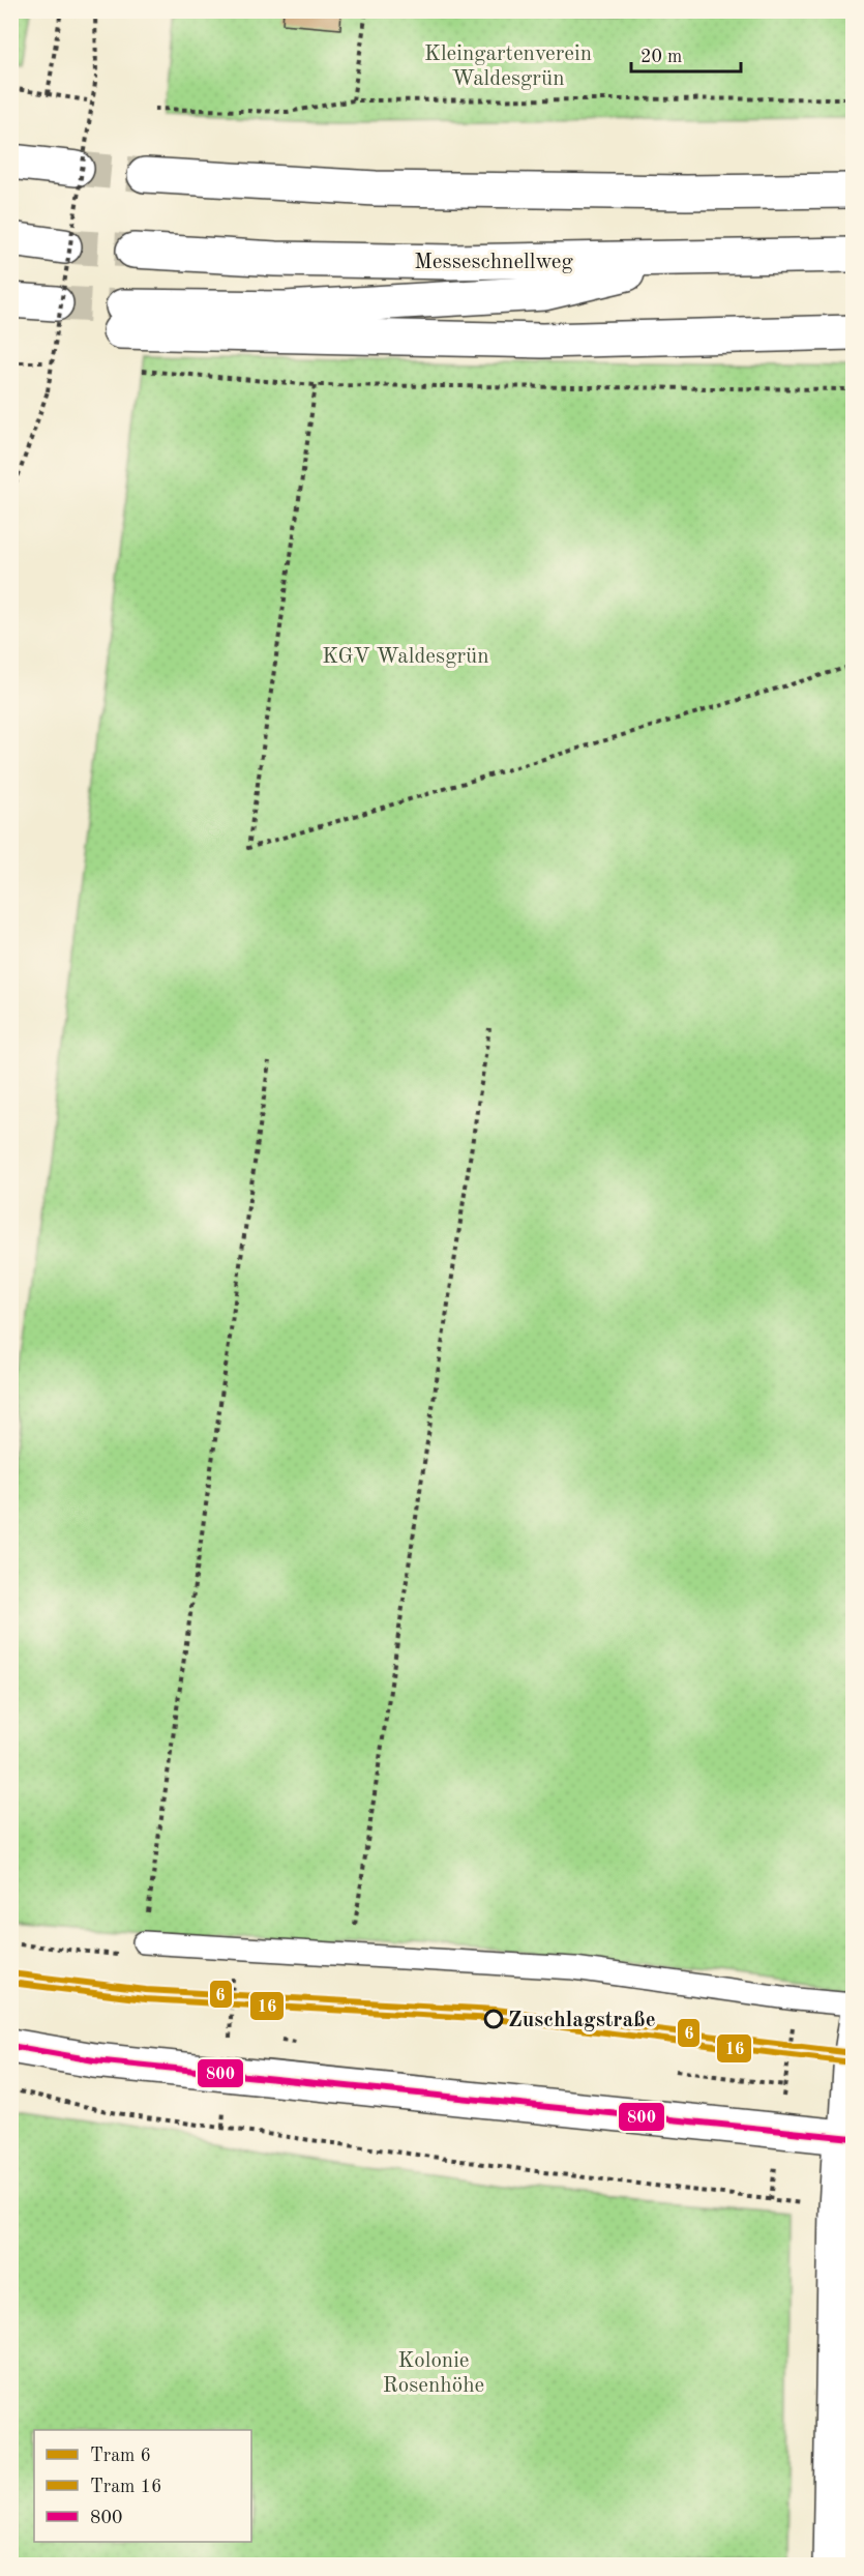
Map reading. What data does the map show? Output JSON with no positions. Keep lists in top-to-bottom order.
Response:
{
  "streets": {
    "main road": ["Messeschnellweg"]
  },
  "parks": ["Kleingartenverein Waldesgrün", "KGV Waldesgrün", "Kolonie Rosenhöhe"],
  "places": ["Zuschlagstraße"],
  "lines": ["tram line 6", "tram line 16", "transit line 800"],
  "legend": ["Tram 6", "Tram 16", "800"],
  "scale_bar": "20 m"
}
